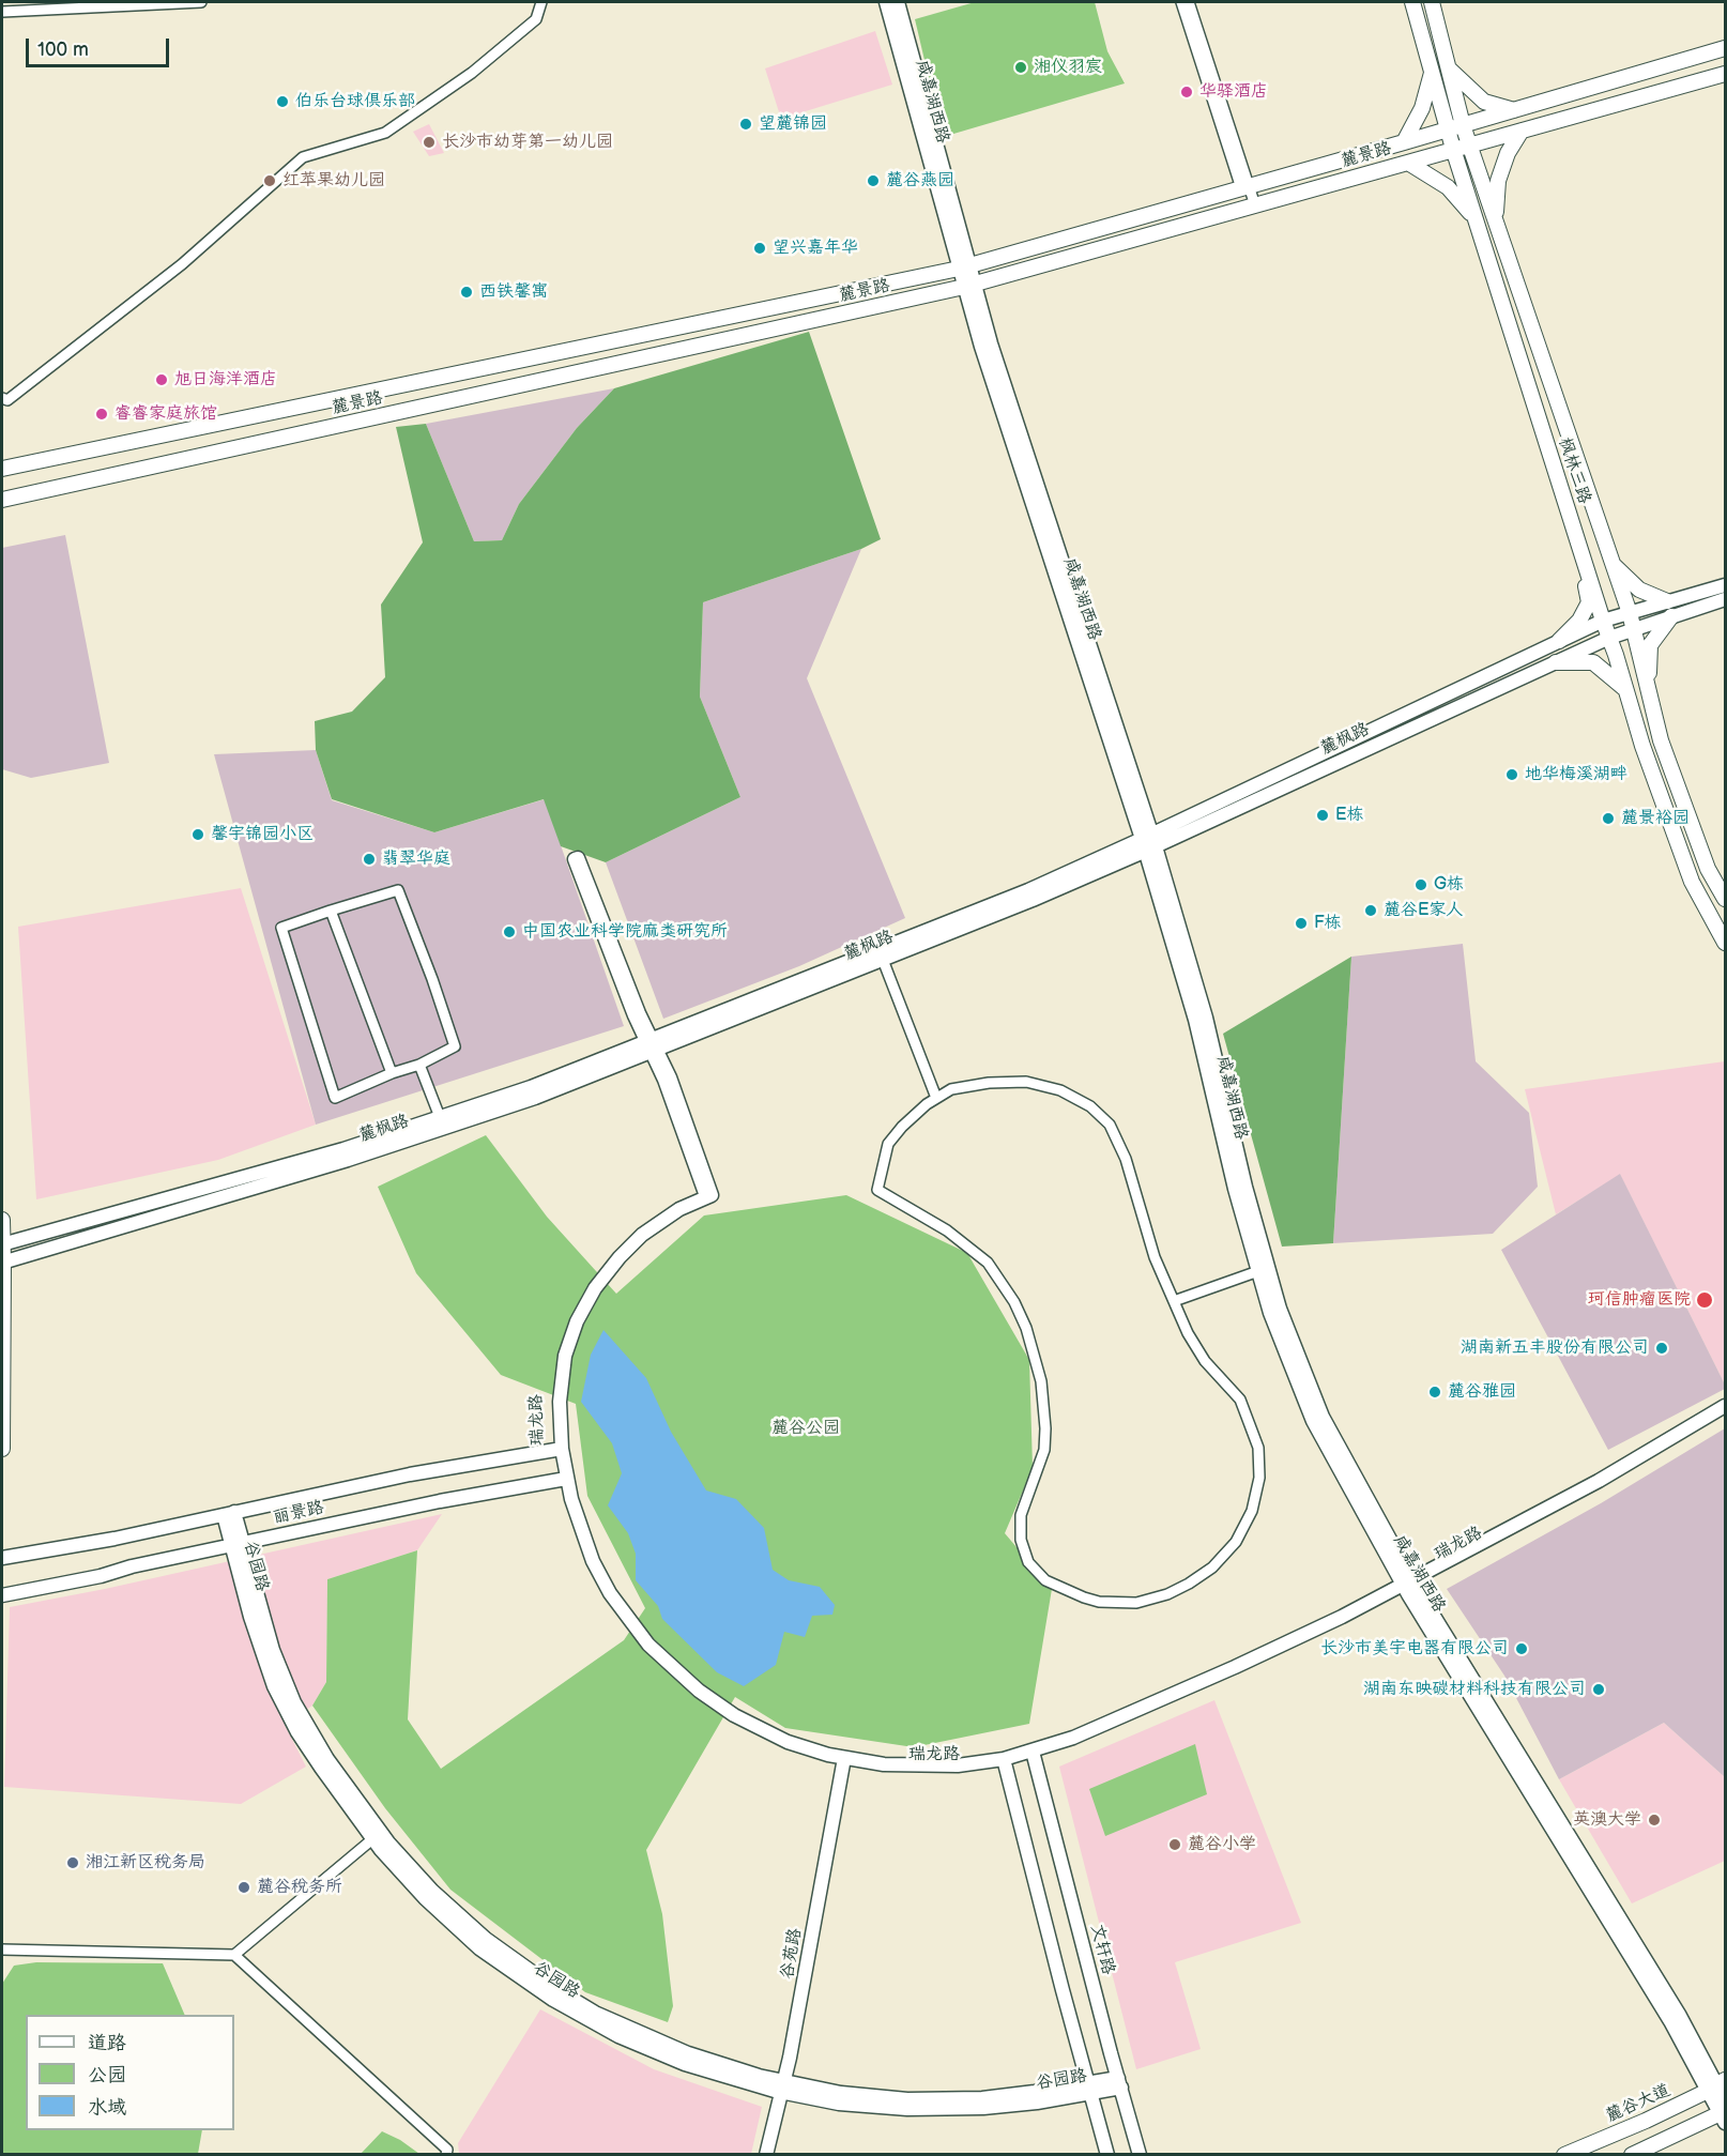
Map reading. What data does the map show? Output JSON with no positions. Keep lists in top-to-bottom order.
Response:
{
  "streets": {
    "main road": [
      "咸嘉湖西路",
      "麓景路",
      "枫林三路",
      "麓枫路",
      "瑞龙路",
      "丽景路",
      "谷园路",
      "文轩路",
      "谷苑路",
      "麓谷大道"
    ]
  },
  "crossings": [
    ["咸嘉湖西路", "麓景路"],
    ["咸嘉湖西路", "麓枫路"],
    ["咸嘉湖西路", "瑞龙路"],
    ["咸嘉湖西路", "麓谷大道"],
    ["麓景路", "枫林三路"],
    ["枫林三路", "麓枫路"],
    ["麓枫路", "瑞龙路"],
    ["瑞龙路", "丽景路"],
    ["瑞龙路", "文轩路"],
    ["瑞龙路", "谷苑路"],
    ["丽景路", "谷园路"],
    ["谷园路", "文轩路"],
    ["谷园路", "谷苑路"]
  ],
  "parks": ["麓谷公园"],
  "places": [
    "湘仪羽宸",
    "华驿酒店",
    "伯乐台球俱乐部",
    "望麓锦园",
    "长沙市幼芽第一幼儿园",
    "红苹果幼儿园",
    "麓谷燕园",
    "望兴嘉年华",
    "西铁馨寓",
    "旭日海洋酒店",
    "睿睿家庭旅馆",
    "地华梅溪湖畔",
    "E栋",
    "麓景裕园",
    "馨宇锦园小区",
    "翡翠华庭",
    "G栋",
    "麓谷E家人",
    "F栋",
    "中国农业科学院麻类研究所",
    "珂信肿瘤医院",
    "湖南新五丰股份有限公司",
    "麓谷雅园",
    "长沙市美宇电器有限公司",
    "湖南东映碳材料科技有限公司",
    "英澳大学",
    "麓谷小学",
    "湘江新区税务局",
    "麓谷税务所"
  ],
  "legend": ["道路", "公园", "水域"],
  "scale_bar": "100 m"
}
